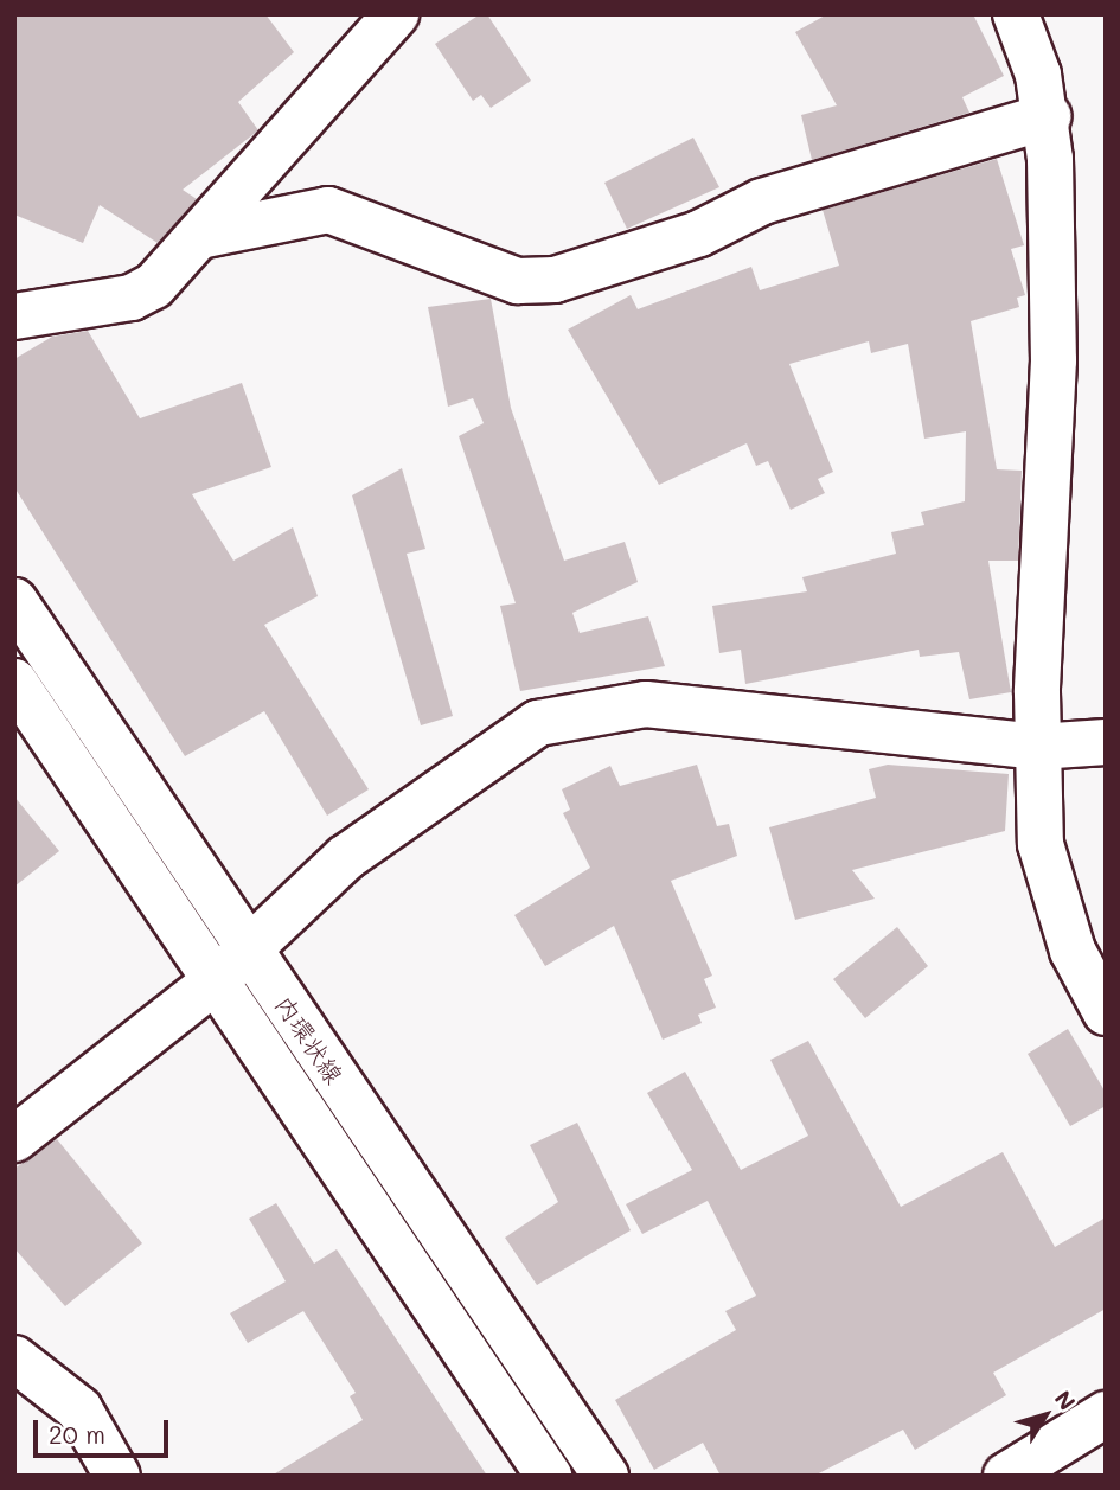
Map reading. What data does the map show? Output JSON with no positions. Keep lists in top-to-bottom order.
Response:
{
  "streets": {
    "street": ["内環状線"]
  },
  "scale_bar": "20 m",
  "north": "top right"
}
